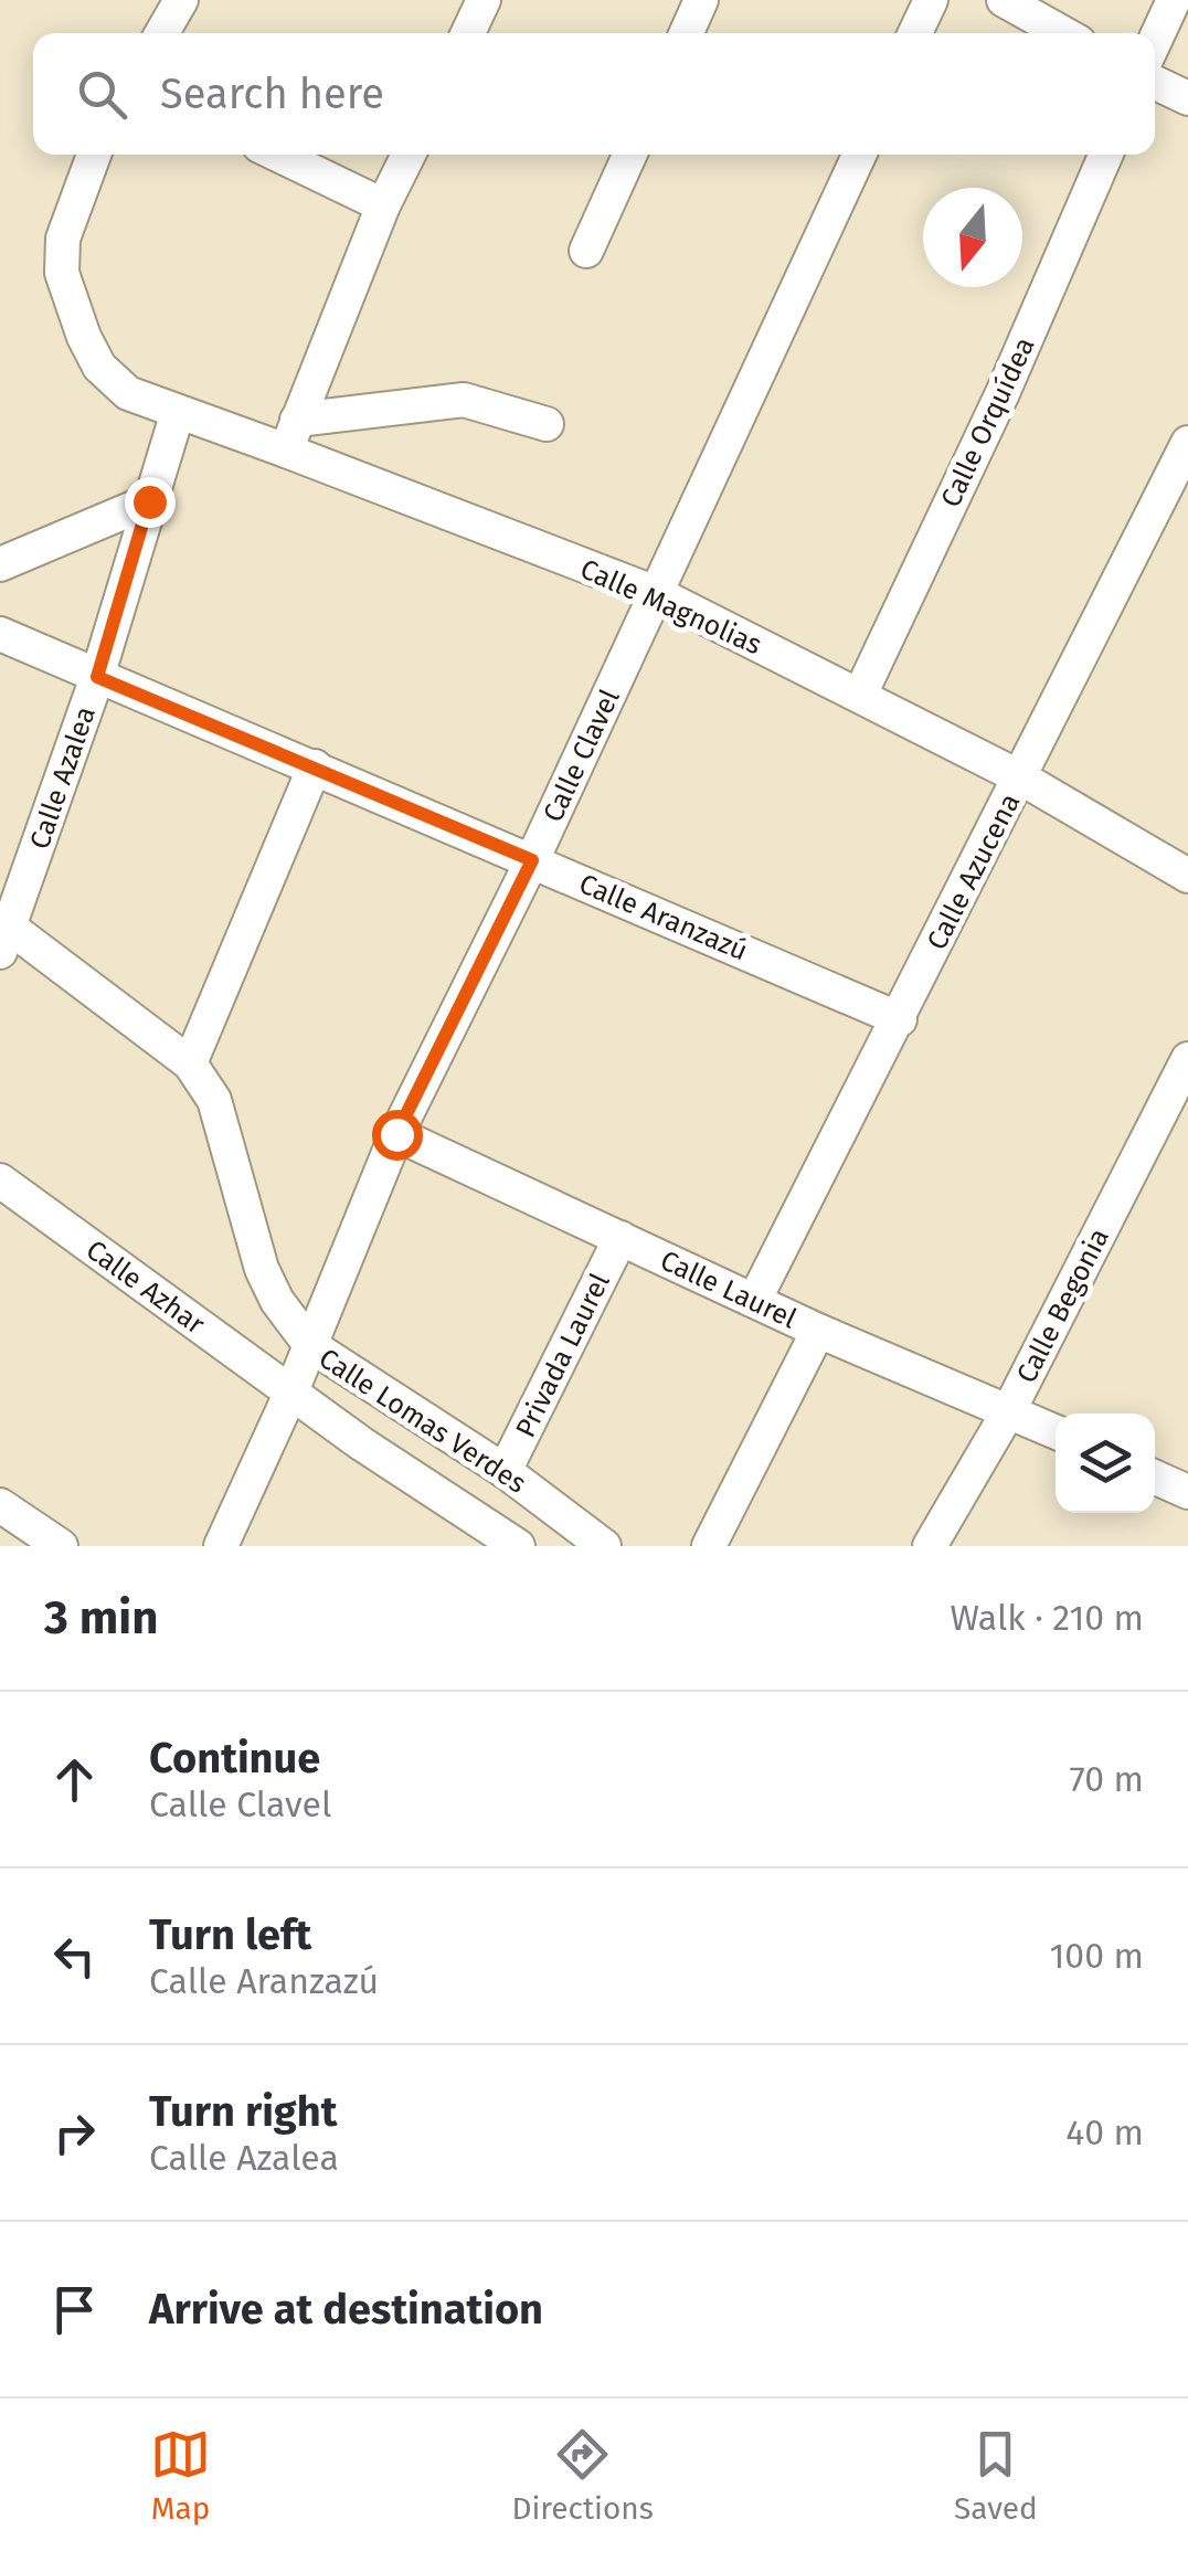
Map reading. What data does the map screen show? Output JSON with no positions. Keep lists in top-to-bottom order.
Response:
{
  "streets": {
    "street": [
      "Calle Orquídea",
      "Calle Magnolias",
      "Calle Clavel",
      "Calle Azalea",
      "Calle Azucena",
      "Calle Aranzazú",
      "Calle Azhar",
      "Calle Laurel",
      "Calle Begonia",
      "Privada Laurel",
      "Calle Lomas Verdes"
    ]
  },
  "crossings": [
    ["Calle Orquídea", "Calle Magnolias"],
    ["Calle Magnolias", "Calle Clavel"],
    ["Calle Magnolias", "Calle Azalea"],
    ["Calle Magnolias", "Calle Azucena"],
    ["Calle Clavel", "Calle Aranzazú"],
    ["Calle Clavel", "Calle Azhar"],
    ["Calle Clavel", "Calle Laurel"],
    ["Calle Clavel", "Calle Lomas Verdes"],
    ["Calle Azalea", "Calle Aranzazú"],
    ["Calle Azalea", "Calle Lomas Verdes"],
    ["Calle Azucena", "Calle Aranzazú"],
    ["Calle Azucena", "Calle Laurel"],
    ["Calle Azhar", "Calle Lomas Verdes"],
    ["Calle Laurel", "Calle Begonia"],
    ["Calle Laurel", "Privada Laurel"],
    ["Privada Laurel", "Calle Lomas Verdes"]
  ],
  "north": "bottom",
  "page": {
    "search": "Search here",
    "heading": ["3 min", "Walk · 210 m"],
    "list": [
      ["Continue", "Calle Clavel", "70 m"],
      ["Turn left", "Calle Aranzazú", "100 m"],
      ["Turn right", "Calle Azalea", "40 m"],
      "Arrive at destination"
    ],
    "nav": ["Map", "Directions", "Saved"]
  }
}
